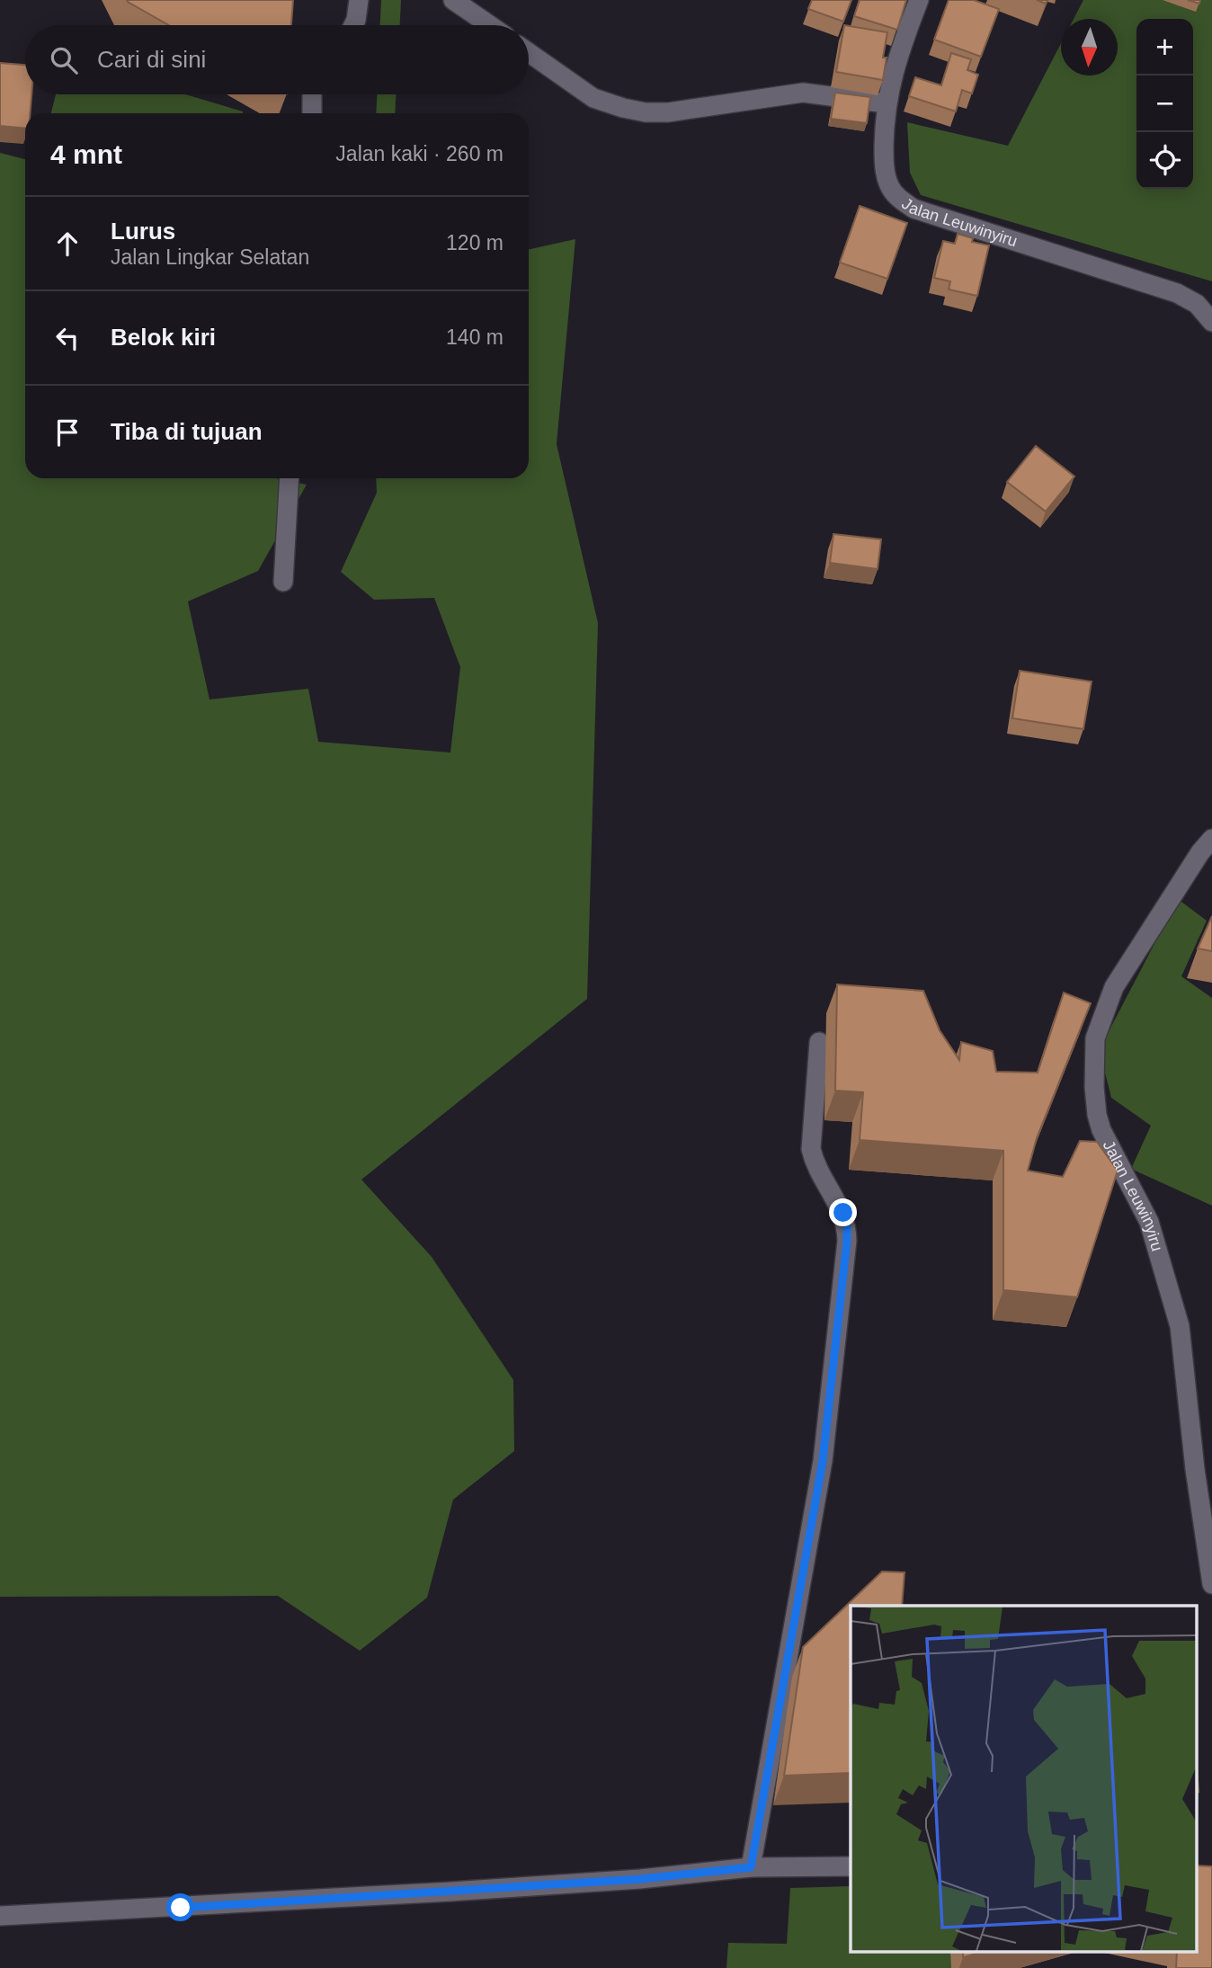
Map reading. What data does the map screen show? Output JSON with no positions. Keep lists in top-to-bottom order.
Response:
{
  "streets": {
    "street": ["Jalan Leuwinyiru"]
  },
  "north": "bottom",
  "page": {
    "map_buttons": ["+", "−"],
    "search": "Cari di sini",
    "heading": ["4 mnt", "Jalan kaki · 260 m"],
    "list": [
      ["Lurus", "Jalan Lingkar Selatan", "120 m"],
      ["Belok kiri", "140 m"],
      "Tiba di tujuan"
    ]
  }
}
